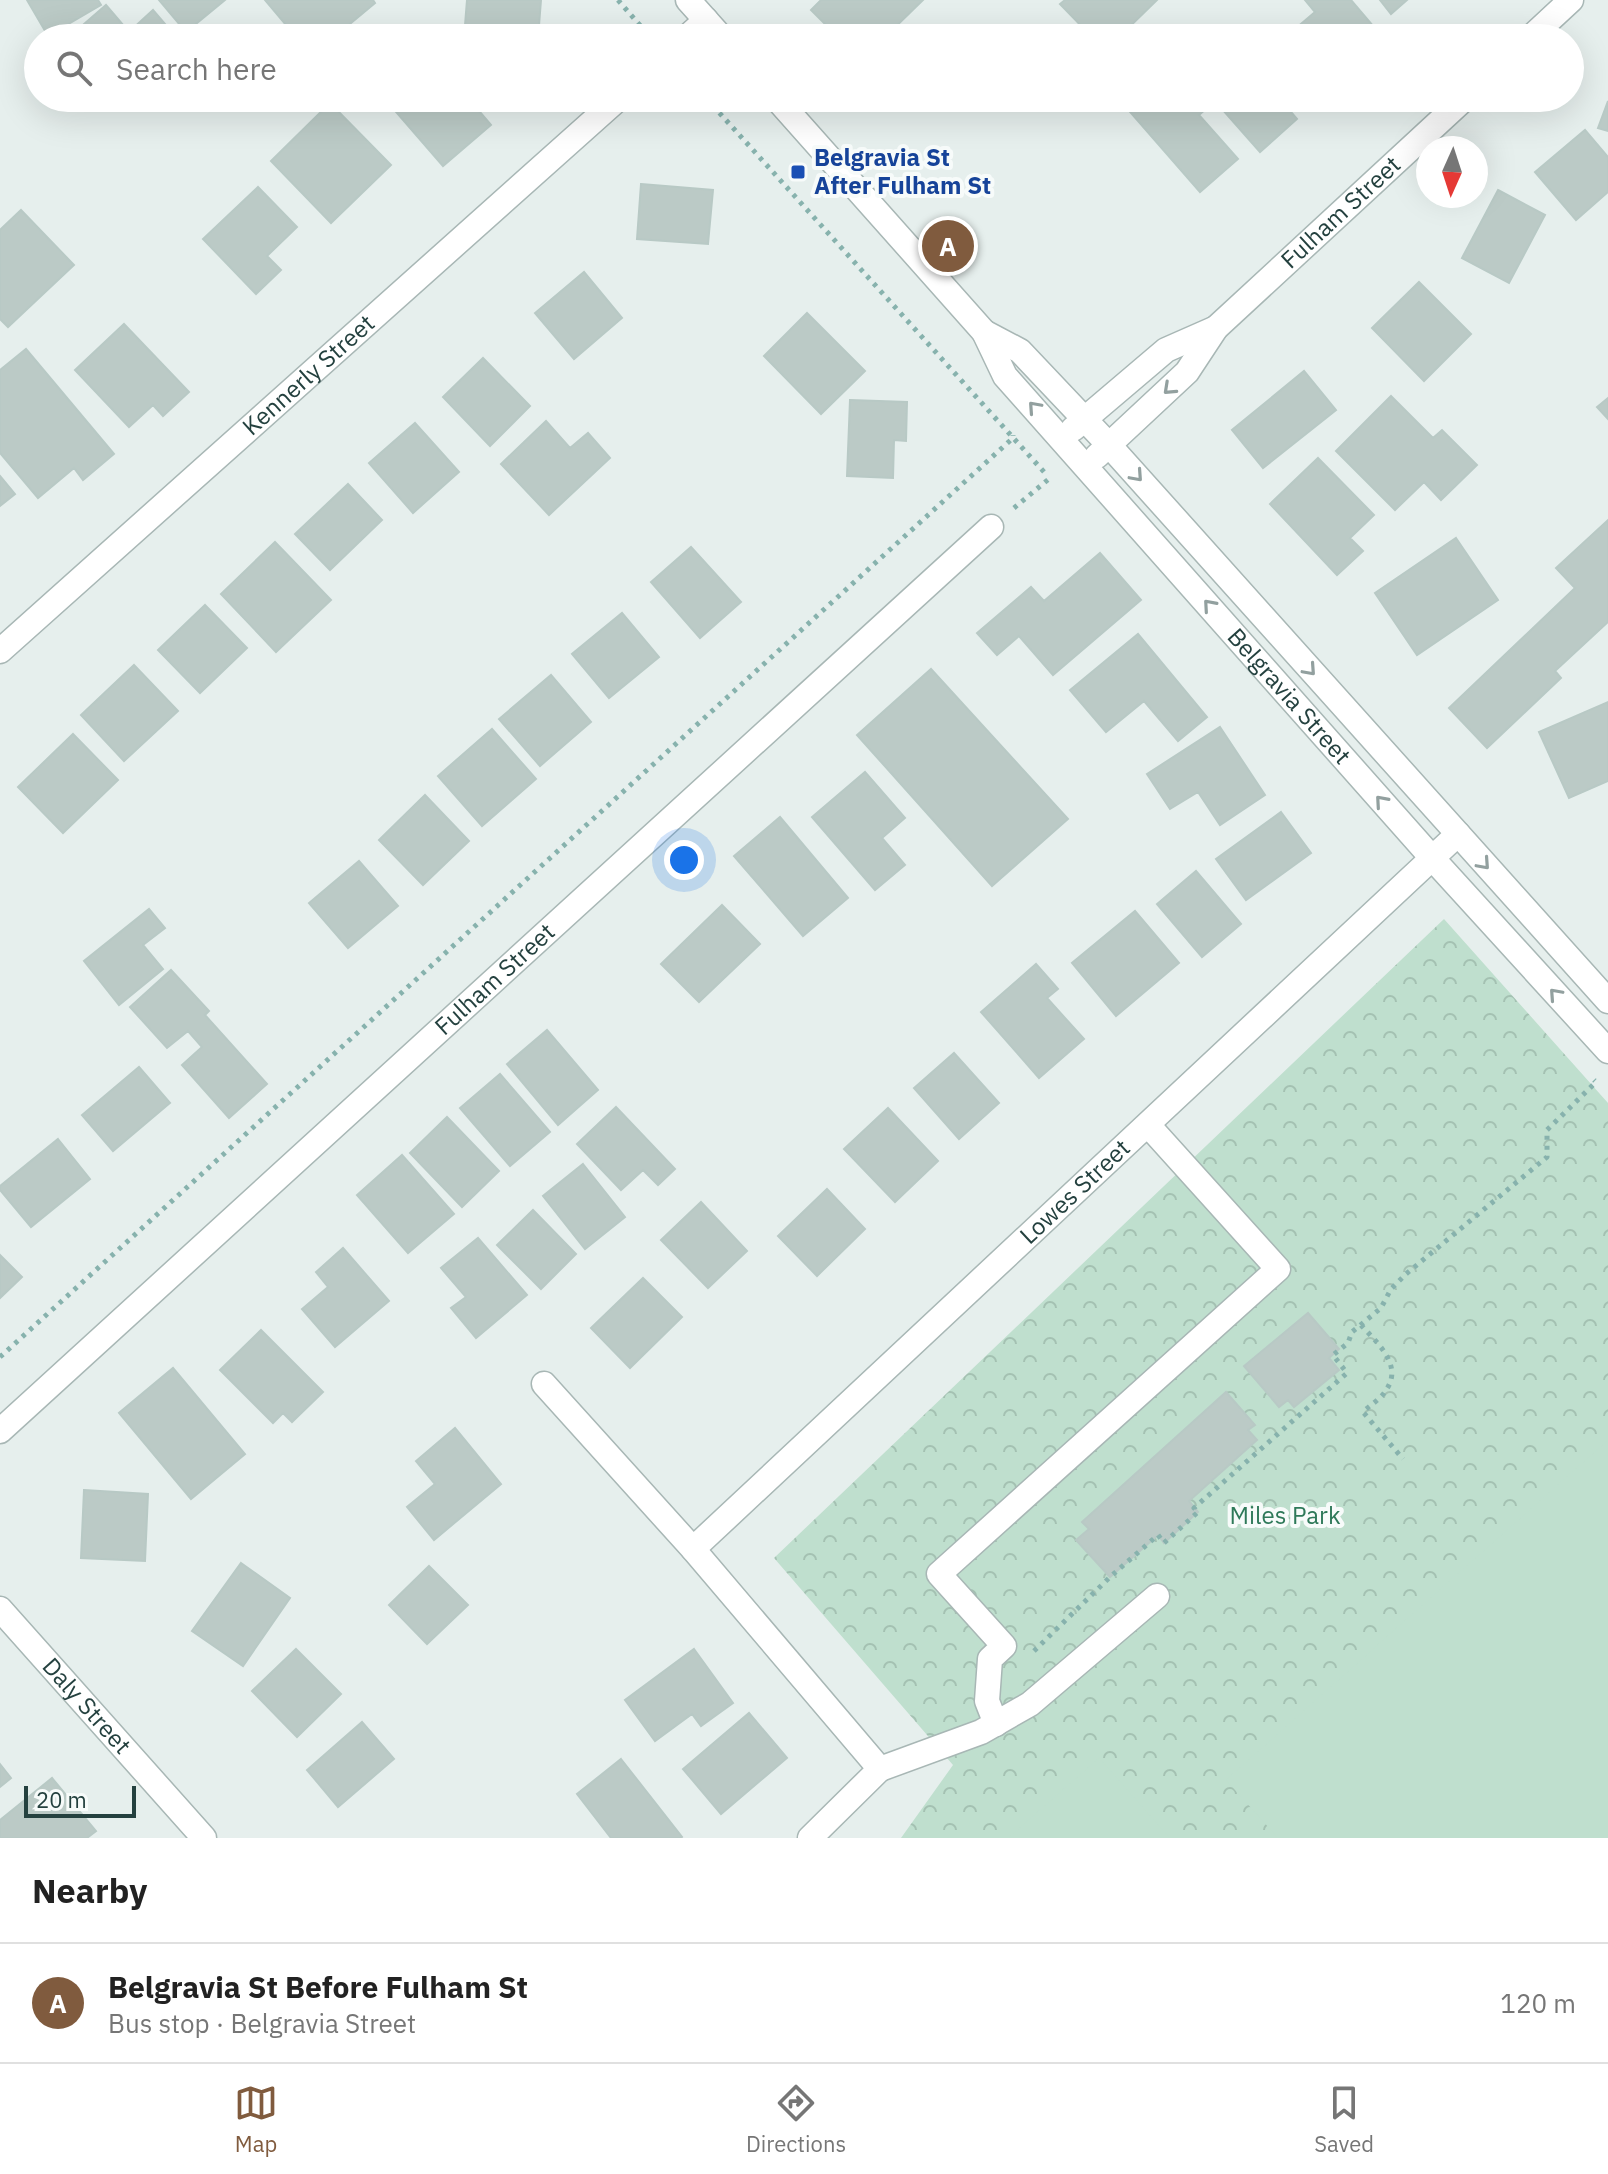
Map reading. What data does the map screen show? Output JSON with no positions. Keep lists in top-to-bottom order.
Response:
{
  "streets": {
    "street": [
      "Fulham Street",
      "Kennerly Street",
      "Belgravia Street",
      "Lowes Street",
      "Daly Street"
    ]
  },
  "crossings": [
    ["Fulham Street", "Belgravia Street"],
    ["Belgravia Street", "Lowes Street"]
  ],
  "parks": ["Miles Park"],
  "places": {
    "transit": ["Belgravia St After Fulham St"]
  },
  "scale_bar": "20 m",
  "north": "bottom",
  "page": {
    "search": "Search here",
    "pins": "A",
    "scale": "20 m",
    "heading": "Nearby",
    "list": [
      {
        "mark": "A",
        "name": "Belgravia St Before Fulham St",
        "note": "Bus stop · Belgravia Street",
        "value": "120 m"
      }
    ],
    "nav": ["Map", "Directions", "Saved"]
  }
}
